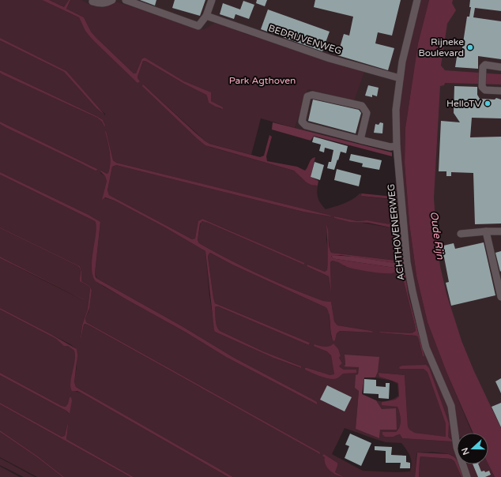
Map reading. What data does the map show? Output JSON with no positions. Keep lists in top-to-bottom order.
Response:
{
  "streets": {
    "street": ["BEDRIJVENWEG", "ACHTHOVENERWEG"]
  },
  "crossings": [
    ["BEDRIJVENWEG", "ACHTHOVENERWEG"]
  ],
  "water": ["Oude Rijn"],
  "parks": ["Park Agthoven"],
  "places": ["Rijneke Boulevard", "HelloTV"],
  "north": "left"
}
